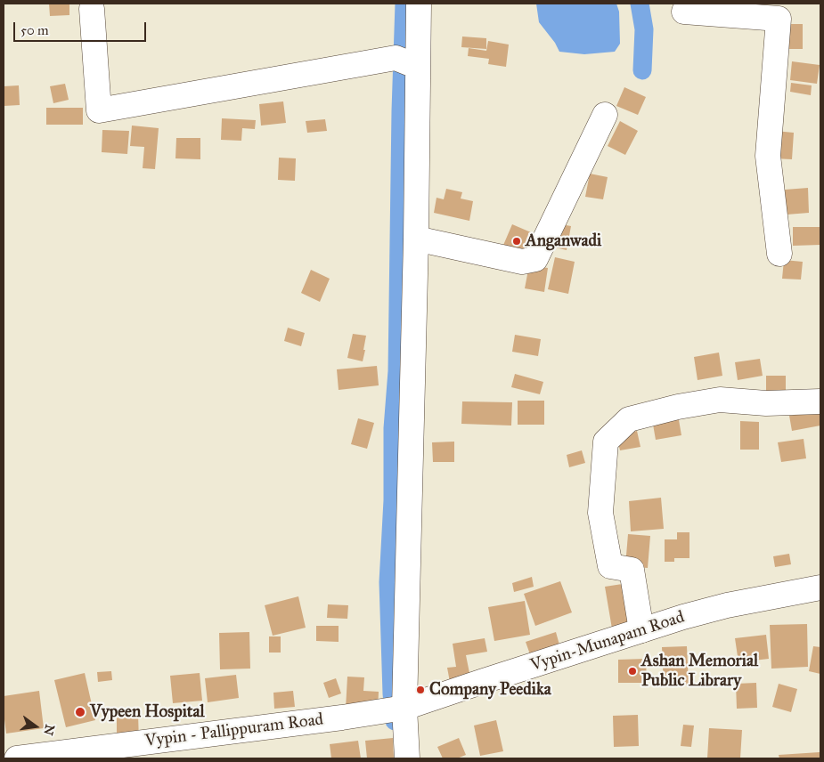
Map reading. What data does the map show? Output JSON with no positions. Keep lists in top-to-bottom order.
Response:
{
  "streets": {
    "street": ["Vypin-Munapam Road", "Vypin - Pallippuram Road"]
  },
  "crossings": [
    ["Vypin-Munapam Road", "Vypin - Pallippuram Road"]
  ],
  "places": [
    "Anganwadi",
    "Ashan Memorial Public Library",
    "Company Peedika",
    "Vypeen Hospital"
  ],
  "scale_bar": "50 m",
  "north": "right"
}
